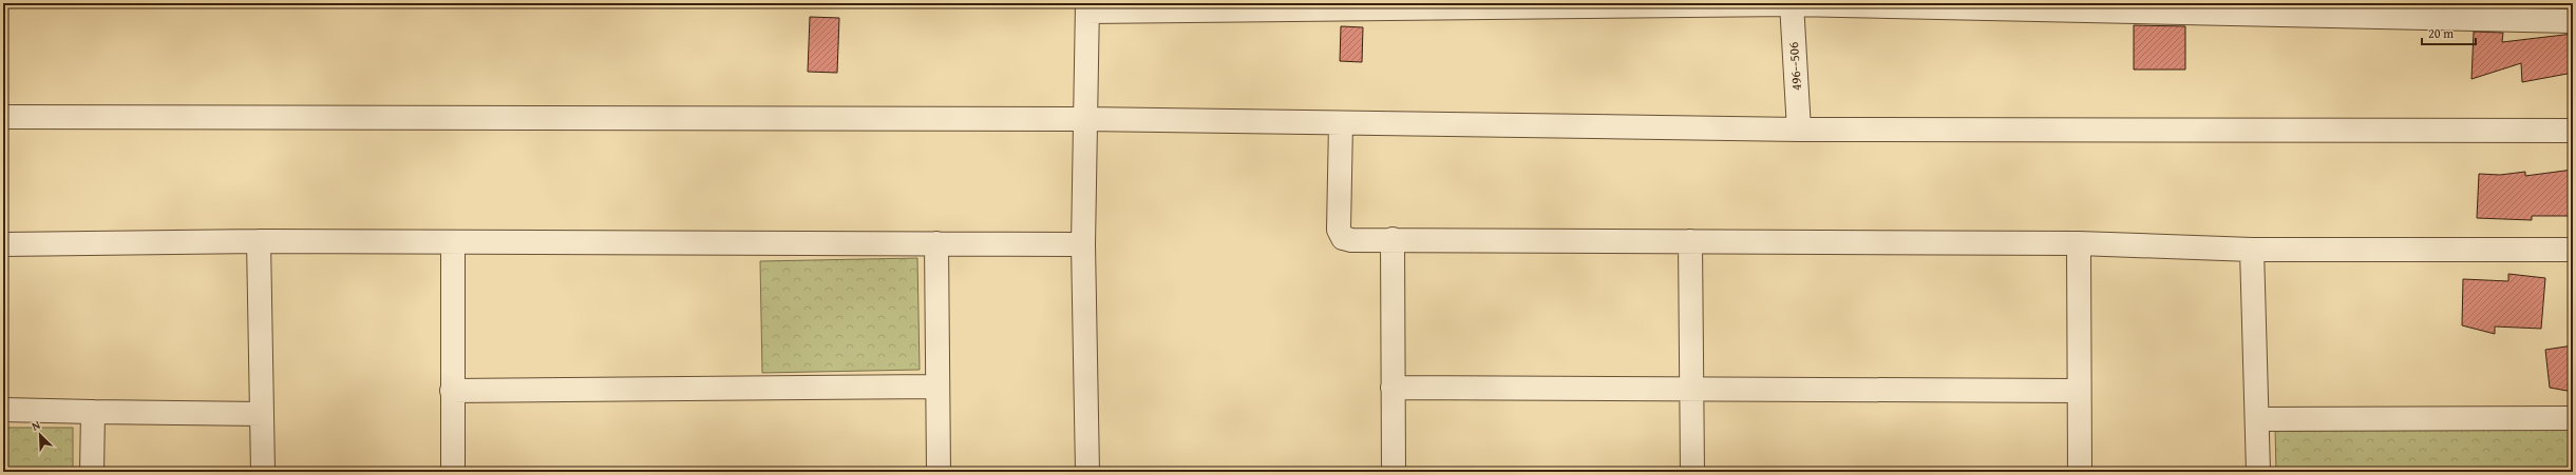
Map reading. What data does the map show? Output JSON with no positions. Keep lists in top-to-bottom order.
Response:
{
  "streets": {
    "street": ["496--506"]
  },
  "scale_bar": "20 m",
  "north": "top left"
}
